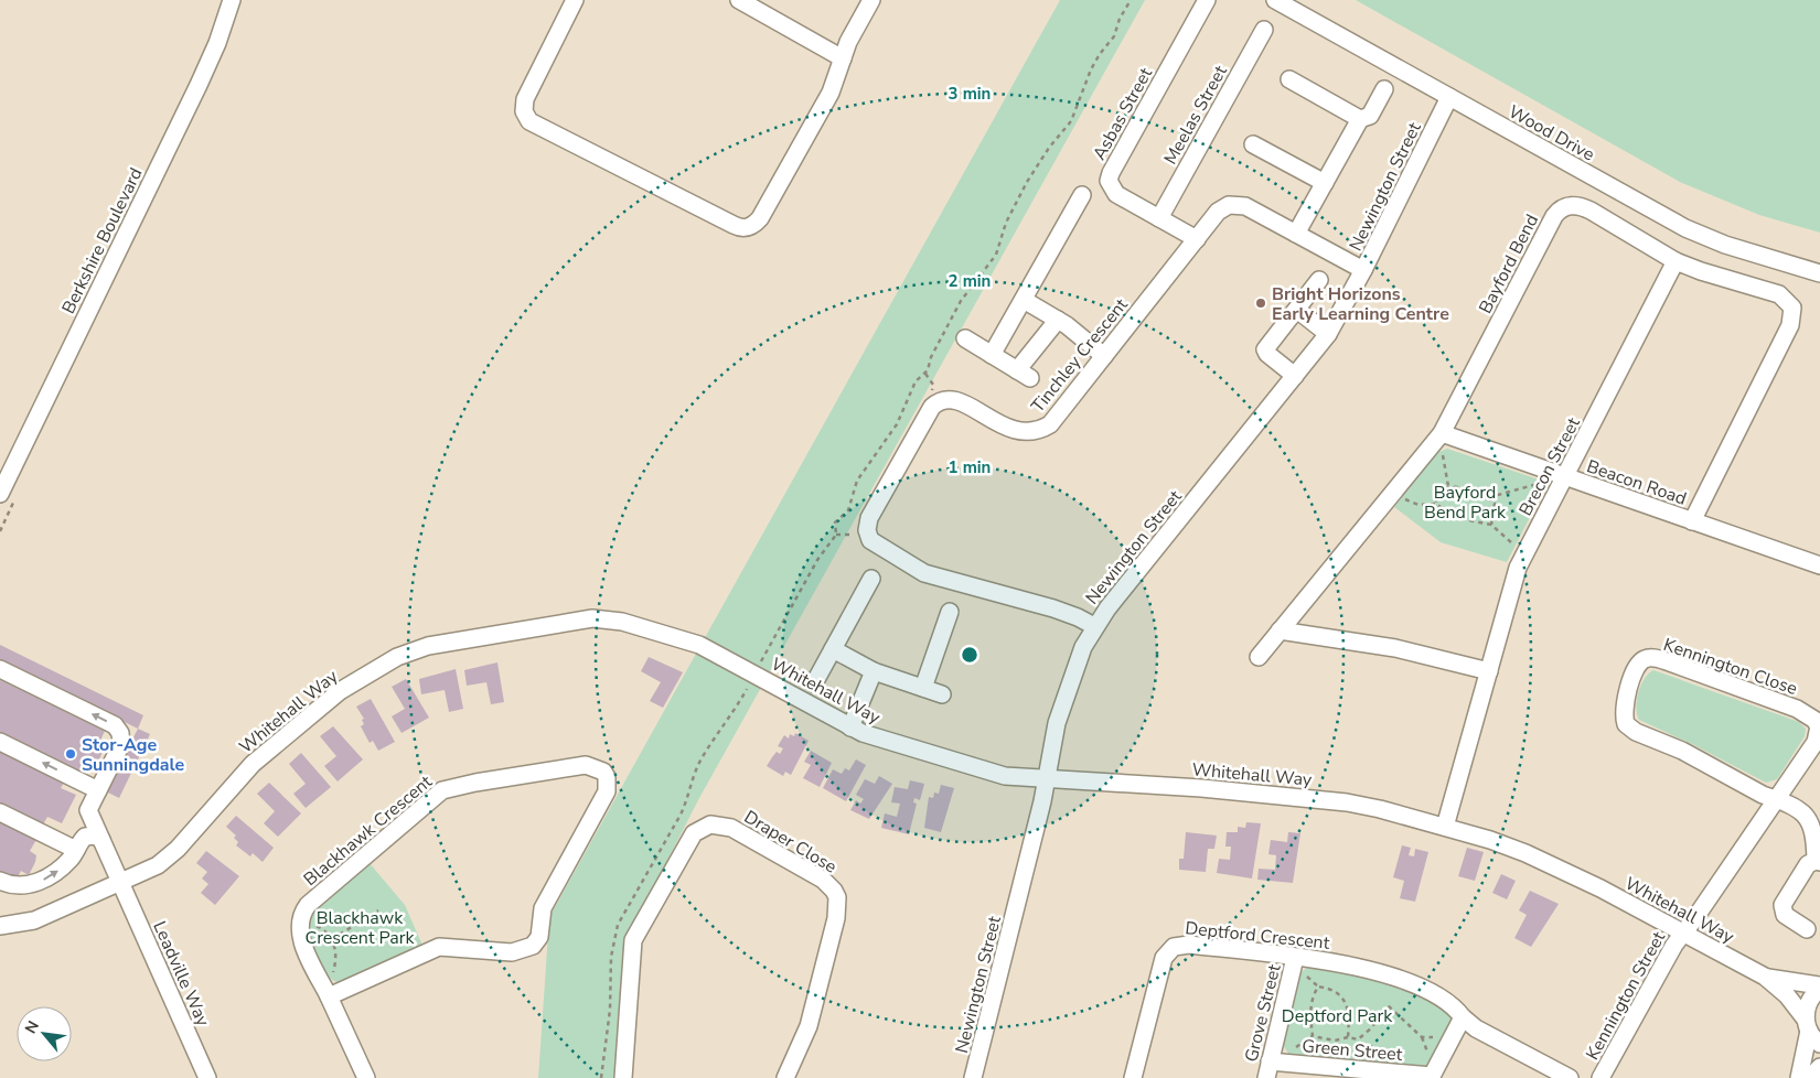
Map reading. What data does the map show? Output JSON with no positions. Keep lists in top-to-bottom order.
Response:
{
  "streets": {
    "street": [
      "Asbas Street",
      "Meelas Street",
      "Wood Drive",
      "Newington Street",
      "Berkshire Boulevard",
      "Bayford Bend",
      "Tinchley Crescent",
      "Brecon Street",
      "Beacon Road",
      "Kennington Close",
      "Whitehall Way",
      "Blackhawk Crescent",
      "Draper Close",
      "Deptford Crescent",
      "Leadville Way",
      "Kennington Street",
      "Grove Street",
      "Green Street"
    ]
  },
  "crossings": [
    ["Asbas Street", "Meelas Street"],
    ["Asbas Street", "Tinchley Crescent"],
    ["Wood Drive", "Newington Street"],
    ["Newington Street", "Tinchley Crescent"],
    ["Newington Street", "Whitehall Way"],
    ["Bayford Bend", "Brecon Street"],
    ["Bayford Bend", "Beacon Road"],
    ["Brecon Street", "Beacon Road"],
    ["Brecon Street", "Whitehall Way"],
    ["Kennington Close", "Whitehall Way"],
    ["Kennington Close", "Kennington Street"],
    ["Whitehall Way", "Leadville Way"],
    ["Whitehall Way", "Kennington Street"],
    ["Deptford Crescent", "Grove Street"],
    ["Grove Street", "Green Street"]
  ],
  "parks": ["Bayford Bend Park", "Blackhawk Crescent Park", "Deptford Park"],
  "places": ["Bright Horizons Early Learning Centre", "Stor-Age Sunningdale"],
  "north": "top left",
  "rings": ["3 min", "2 min", "1 min"]
}
